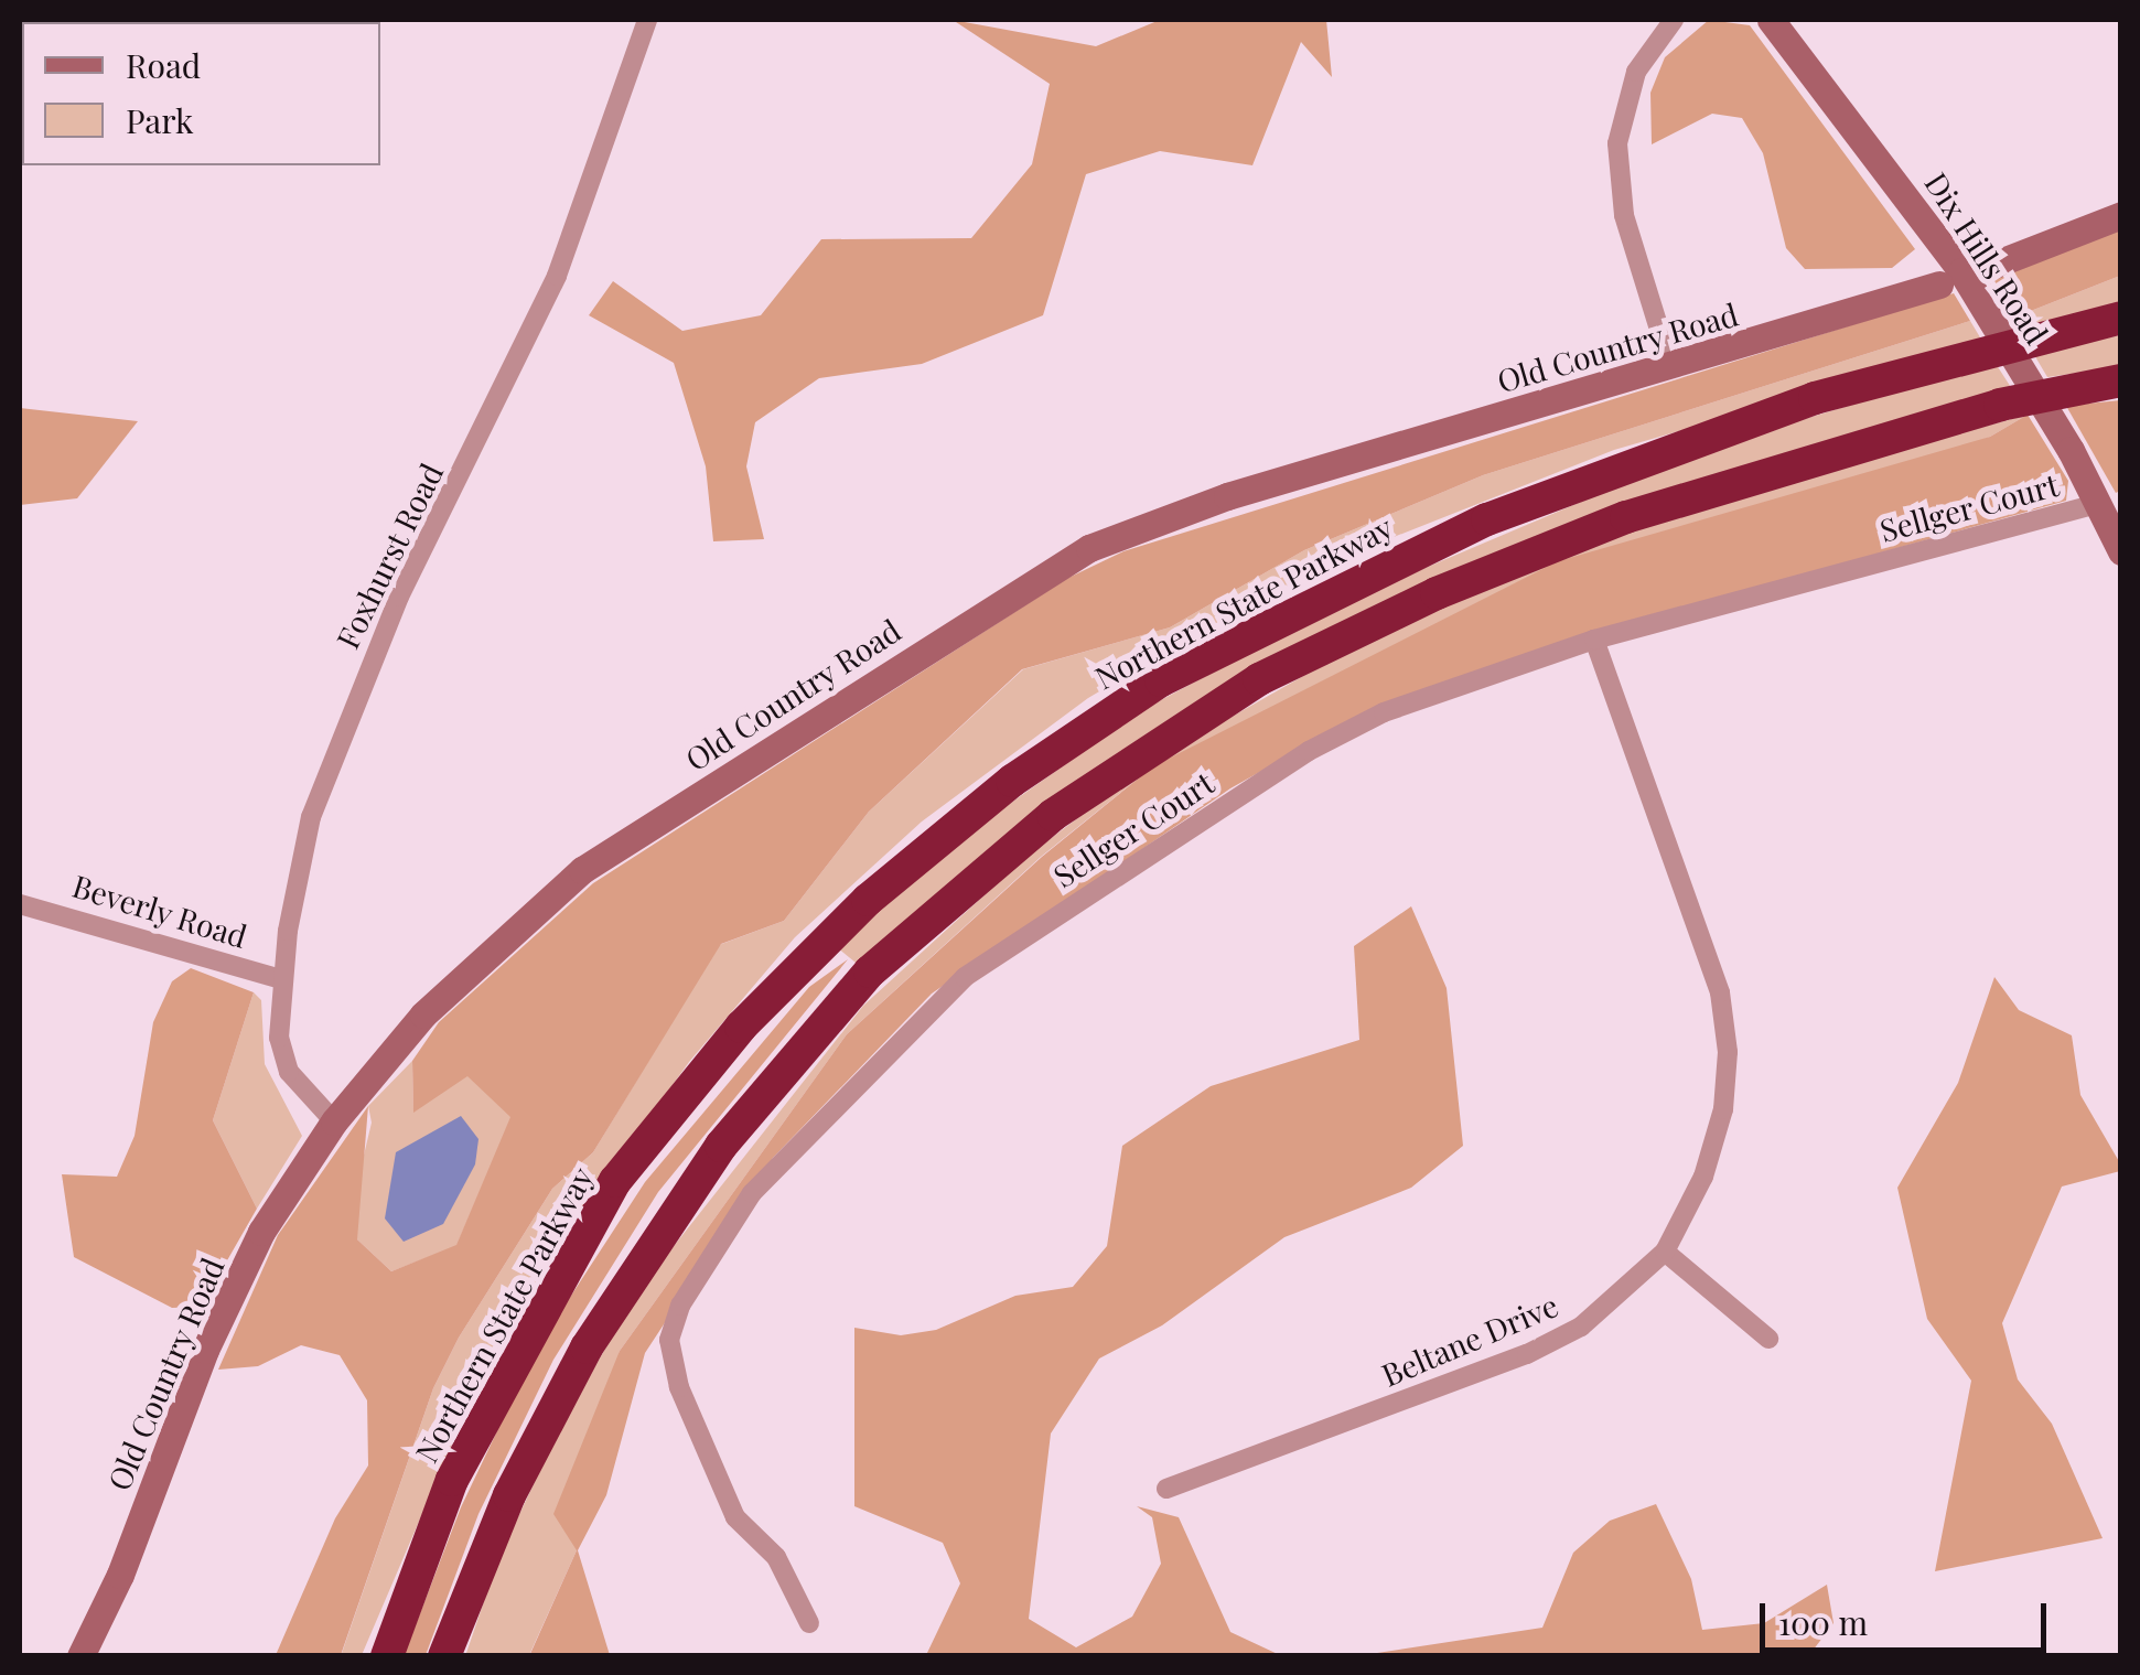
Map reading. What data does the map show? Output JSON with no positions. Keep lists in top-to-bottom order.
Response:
{
  "streets": {
    "highway": ["Northern State Parkway"],
    "main road": ["Dix Hills Road", "Old Country Road"],
    "street": [
      "Sellger Court",
      "Foxhurst Road",
      "Beverly Road",
      "Beltane Drive"
    ]
  },
  "crossings": [
    ["Dix Hills Road", "Sellger Court"],
    ["Old Country Road", "Foxhurst Road"],
    ["Sellger Court", "Beltane Drive"],
    ["Foxhurst Road", "Beverly Road"]
  ],
  "legend": ["Road", "Park"],
  "scale_bar": "100 m"
}
